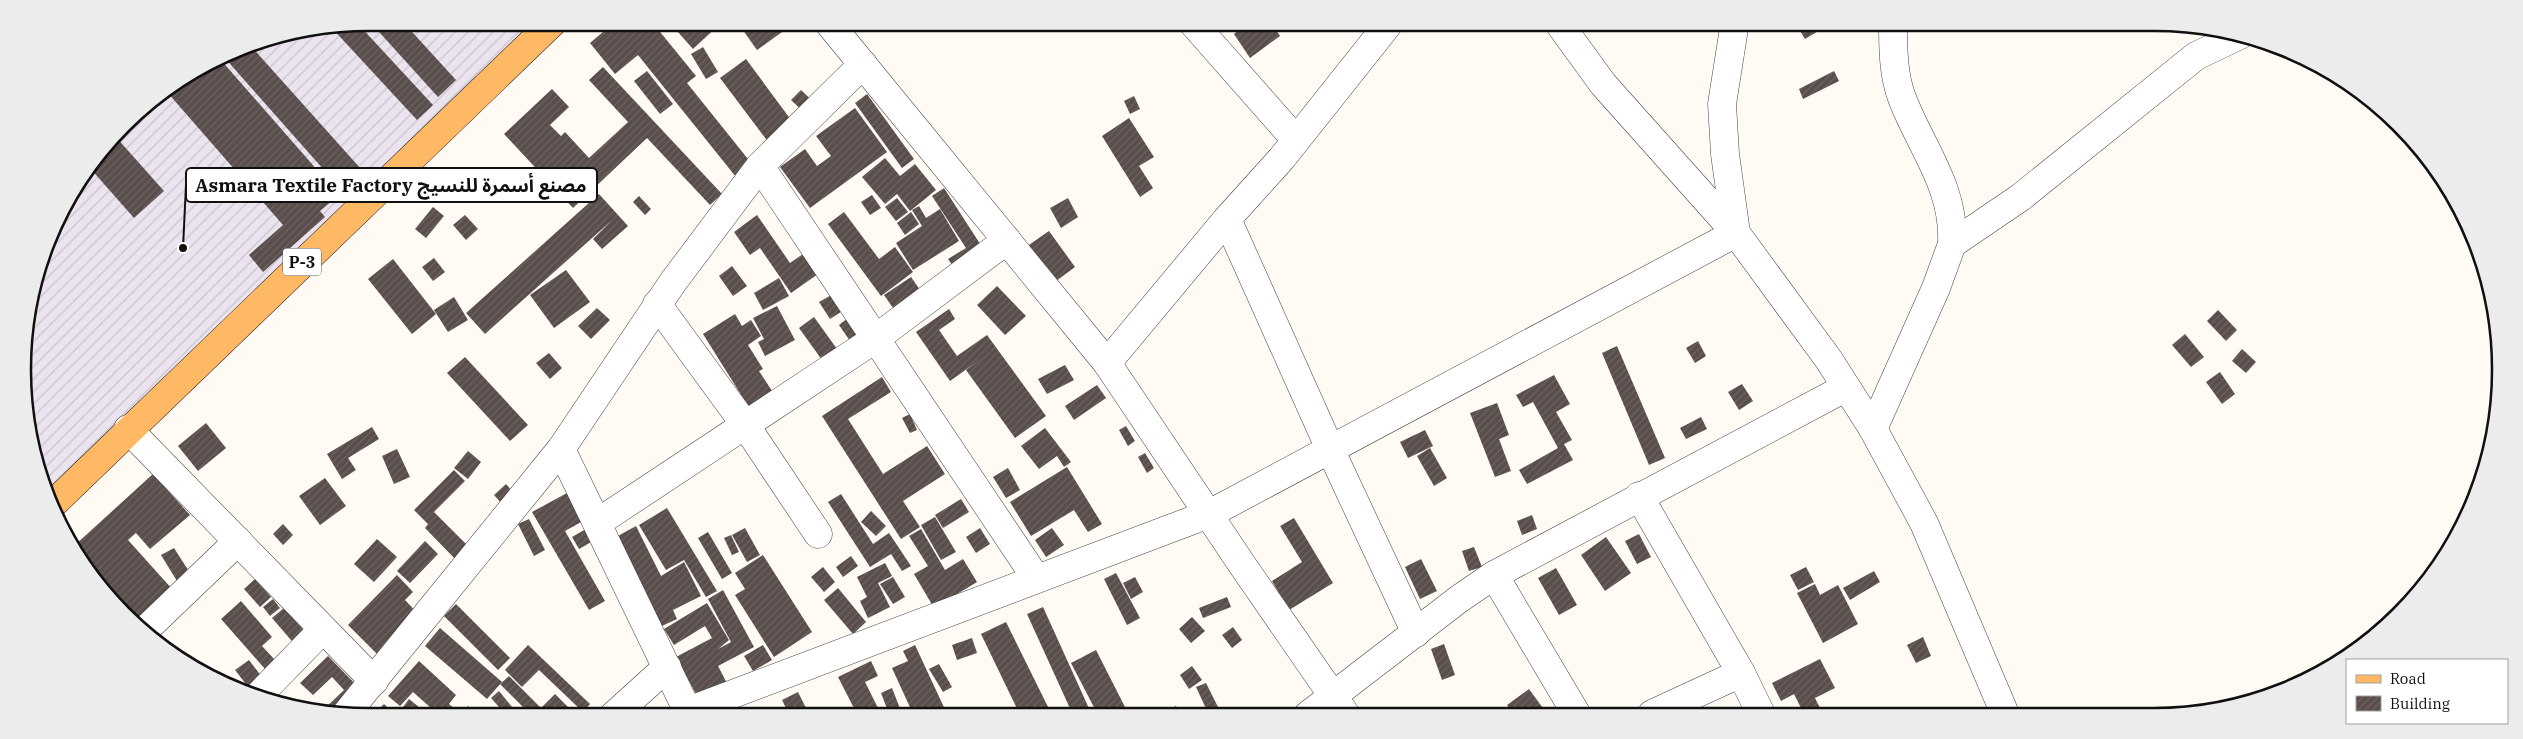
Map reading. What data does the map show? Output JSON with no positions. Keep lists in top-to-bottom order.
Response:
{
  "streets": {
    "main road": ["P-3"]
  },
  "places": ["Asmara Textile Factory مصنع أسمرة للنسيج"],
  "legend": ["Road", "Building"]
}
